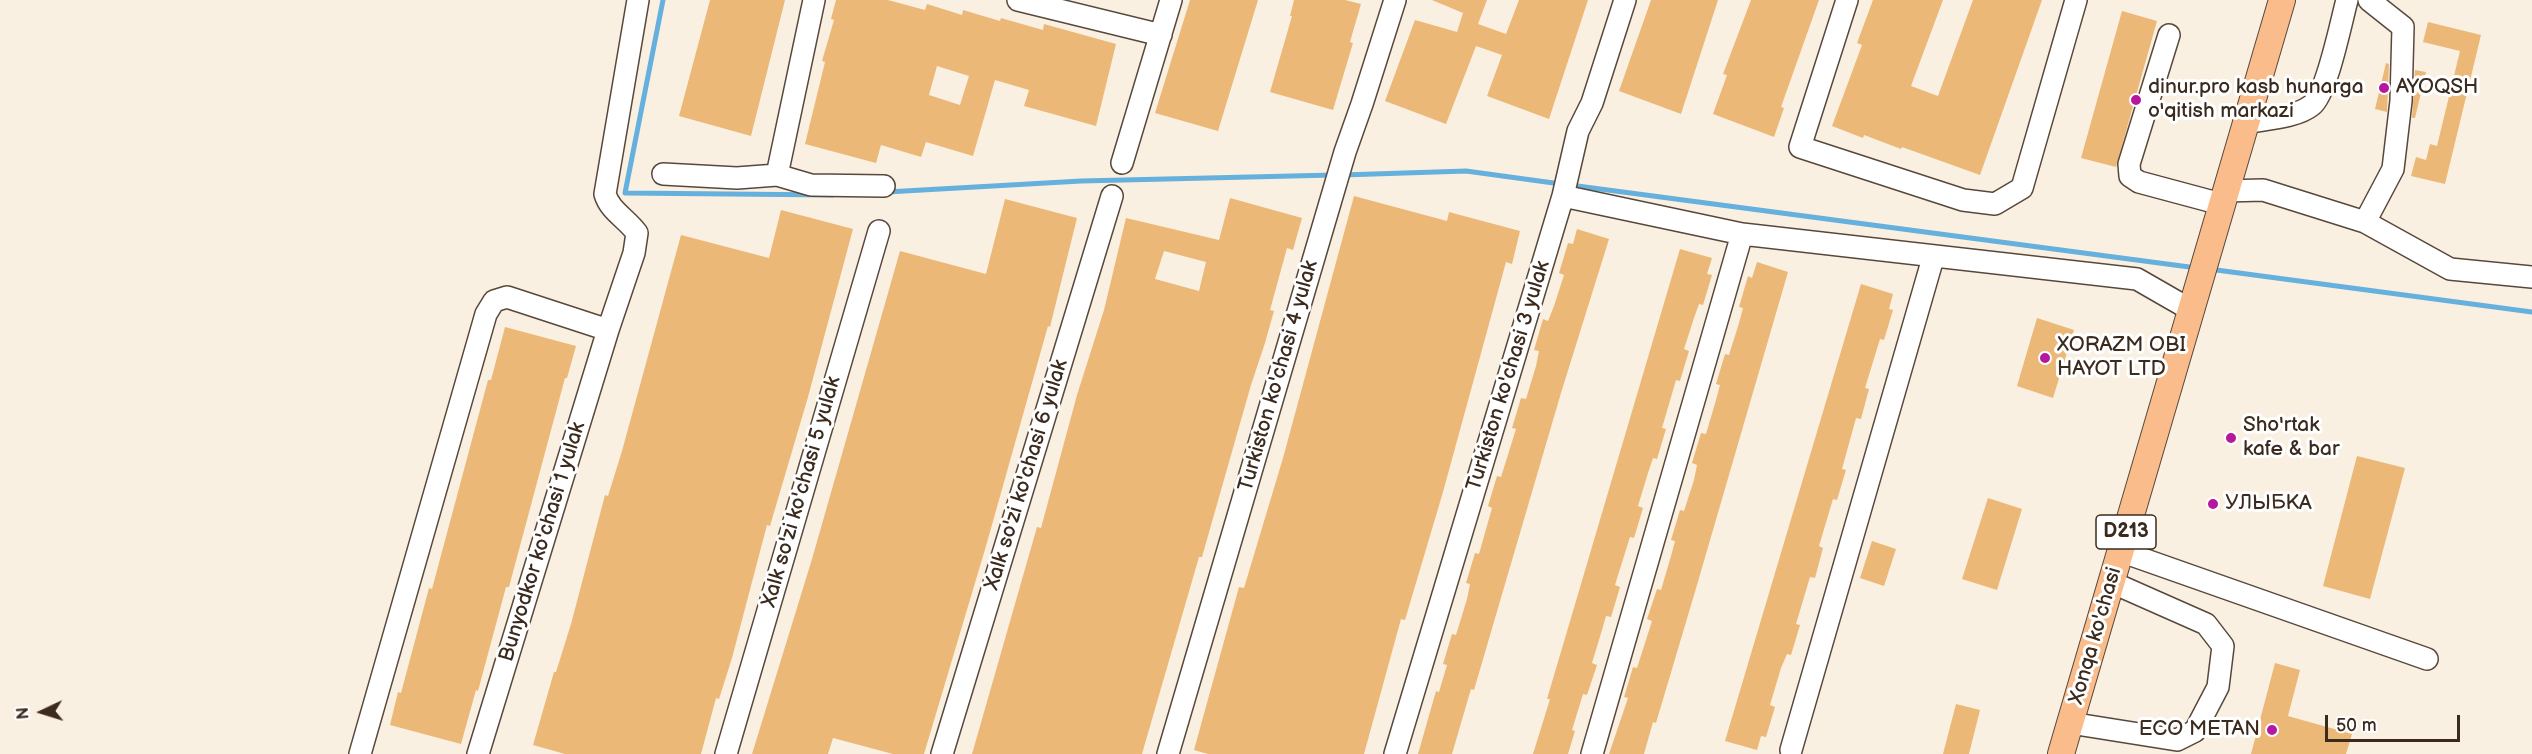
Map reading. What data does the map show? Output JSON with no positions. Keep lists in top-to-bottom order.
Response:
{
  "streets": {
    "main road": ["D213", "Xonqa ko'chasi"],
    "street": [
      "Turkiston ko'chasi 4 yulak",
      "Turkiston ko'chasi 3 yulak",
      "Xalk so'zi ko'chasi 6 yulak",
      "Xalk so'zi ko'chasi 5 yulak",
      "Bunyodkor ko'chasi 1 yulak"
    ]
  },
  "crossings": [
    ["D213", "Xonqa ko'chasi"]
  ],
  "places": [
    "AYOQSH",
    "dinur.pro kasb hunarga o'qitish markazi",
    "XORAZM OBI HAYOT LTD",
    "Sho'rtak kafe & bar",
    "УЛЫБКА",
    "ECO METAN"
  ],
  "scale_bar": "50 m",
  "north": "left"
}
